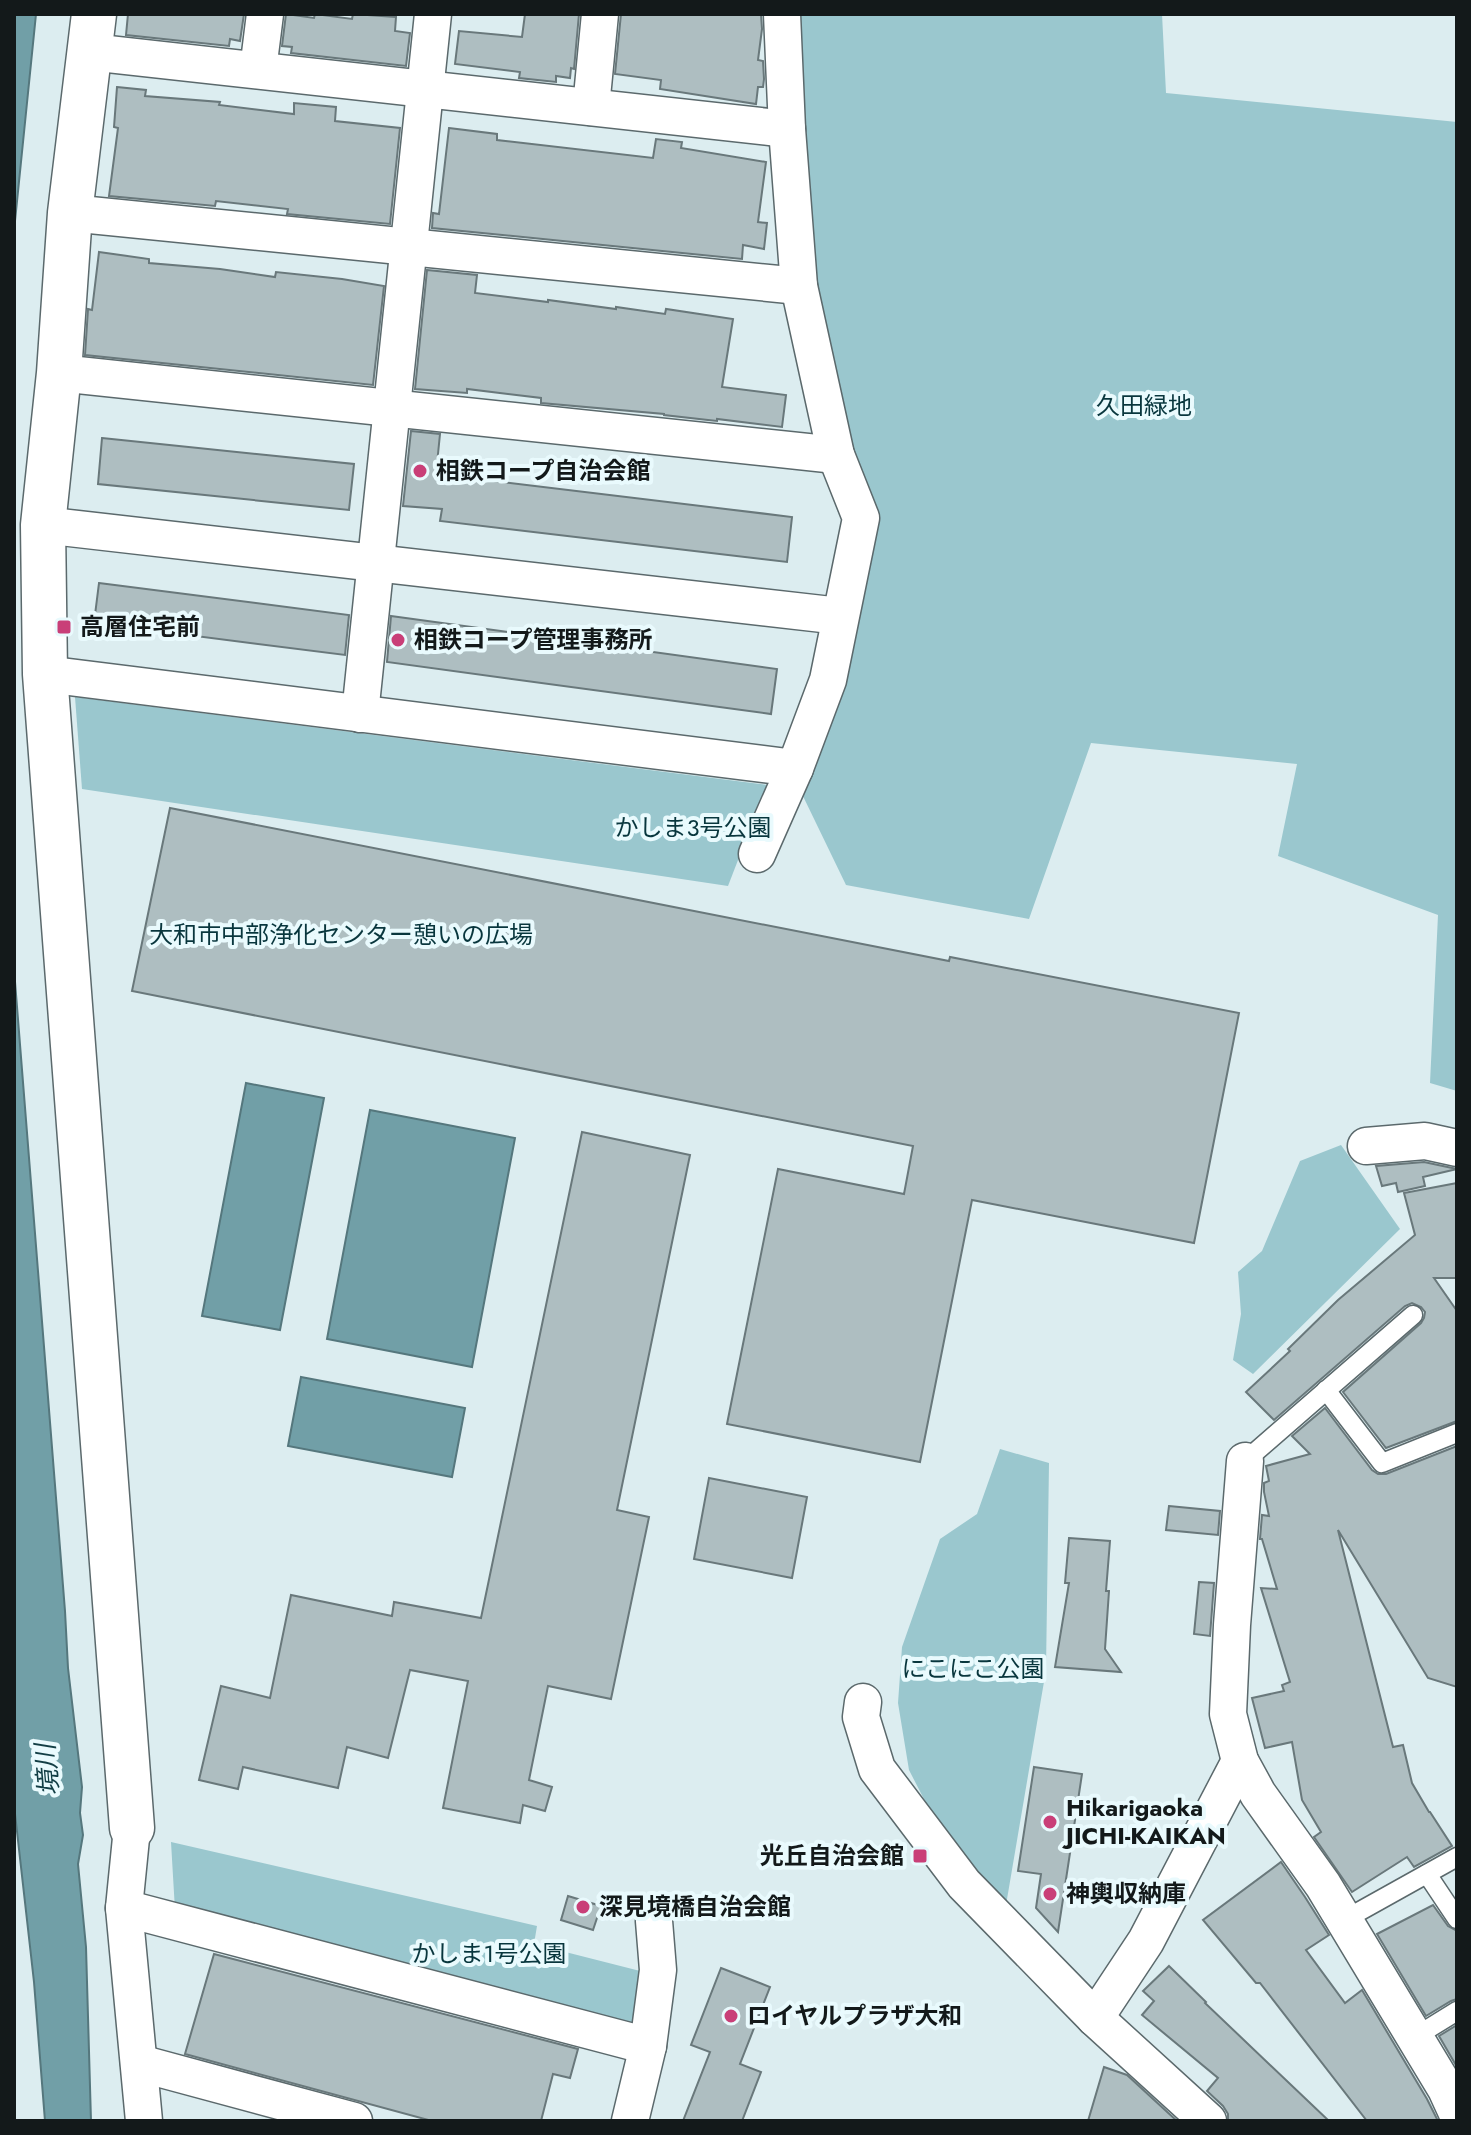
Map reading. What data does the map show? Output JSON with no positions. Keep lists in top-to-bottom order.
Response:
{
  "water": ["境川"],
  "parks": [
    "久田緑地",
    "かしま3号公園",
    "大和市中部浄化センター憩いの広場",
    "にこにこ公園",
    "かしま1号公園"
  ],
  "places": {
    "other": [
      "相鉄コープ自治会館",
      "相鉄コープ管理事務所",
      "Hikarigaoka JICHI-KAIKAN",
      "神輿収納庫",
      "深見境橋自治会館",
      "ロイヤルプラザ大和"
    ],
    "transit": ["高層住宅前", "光丘自治会館"]
  }
}
